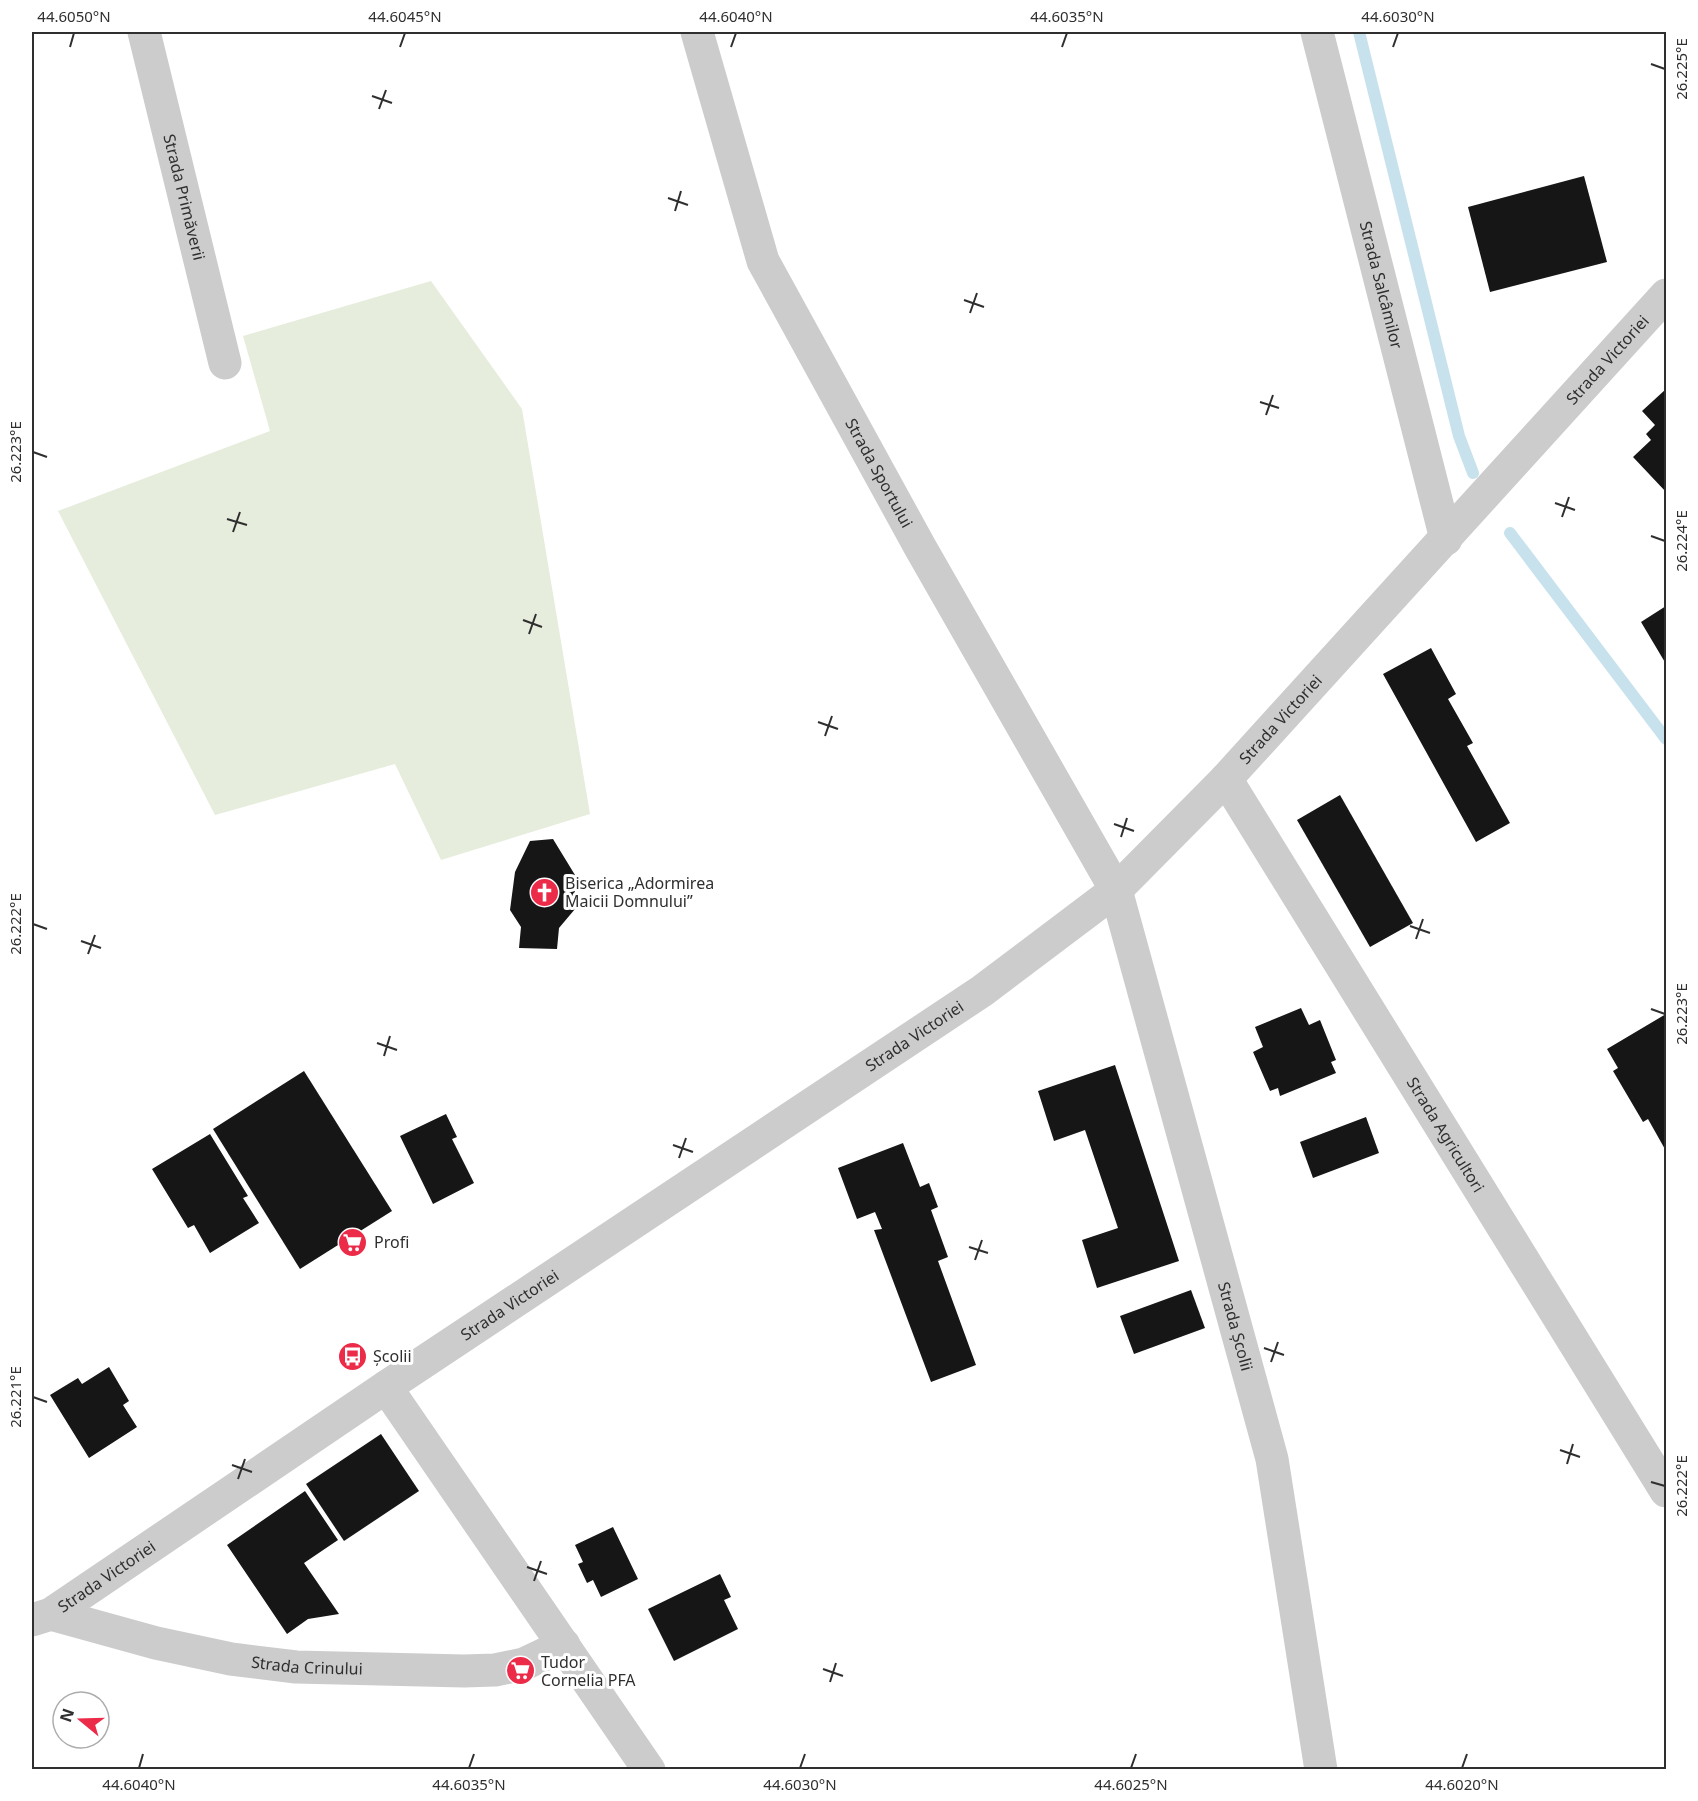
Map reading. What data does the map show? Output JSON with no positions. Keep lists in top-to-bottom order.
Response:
{
  "streets": {
    "street": [
      "Strada Primăverii",
      "Strada Salcâmilor",
      "Strada Victoriei",
      "Strada Sportului",
      "Strada Agricultori",
      "Strada Școlii",
      "Strada Crinului"
    ]
  },
  "crossings": [
    ["Strada Salcâmilor", "Strada Victoriei"],
    ["Strada Victoriei", "Strada Sportului"],
    ["Strada Victoriei", "Strada Agricultori"],
    ["Strada Victoriei", "Strada Școlii"],
    ["Strada Victoriei", "Strada Crinului"],
    ["Strada Sportului", "Strada Școlii"]
  ],
  "places": {
    "church": ["Biserica „Adormirea Maicii Domnului”"],
    "supermarket": ["Profi", "Tudor Cornelia PFA"],
    "bus stop": ["Școlii"]
  },
  "north": "left",
  "coordinates": [
    "44.6050°N",
    "44.6045°N",
    "44.6040°N",
    "44.6035°N",
    "44.6030°N",
    "26.225°E",
    "26.223°E",
    "26.224°E",
    "26.222°E",
    "26.221°E",
    "44.6025°N",
    "44.6020°N"
  ]
}
